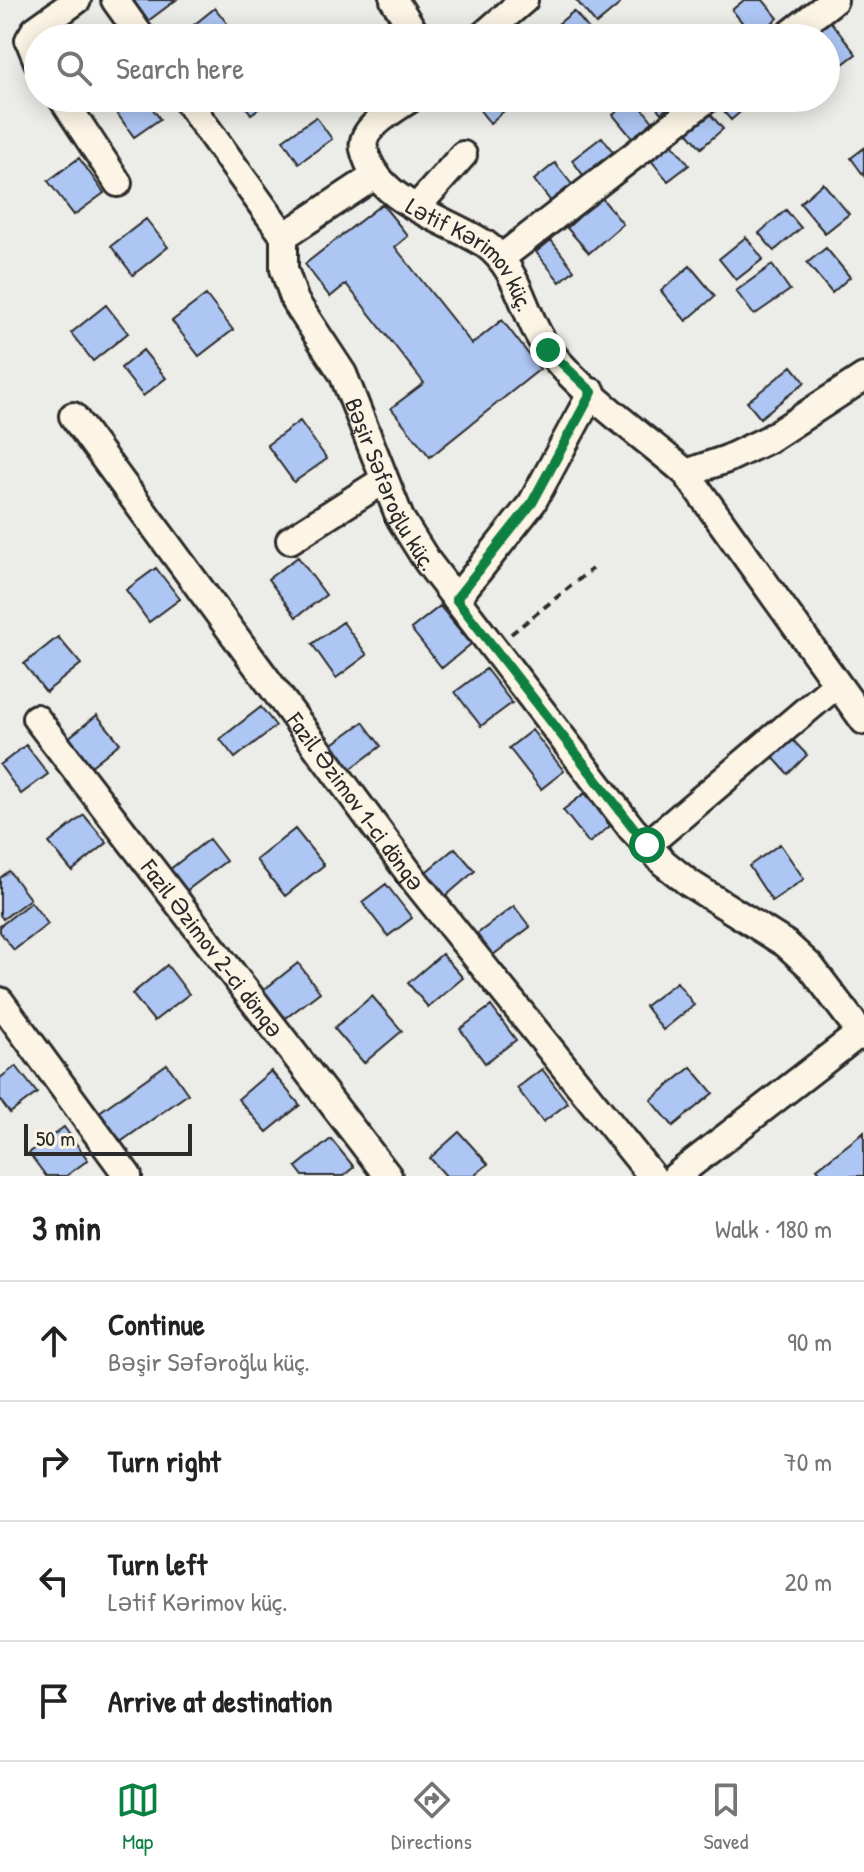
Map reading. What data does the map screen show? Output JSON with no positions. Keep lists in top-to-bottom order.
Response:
{
  "streets": {
    "street": [
      "Lətif Kərimov küç.",
      "Bəşir Səfəroğlu küç.",
      "Fazil Əzimov 1-ci döngə",
      "Fazil Əzimov 2-ci döngə"
    ]
  },
  "scale_bar": "50 m",
  "page": {
    "search": "Search here",
    "scale": "50 m",
    "heading": ["3 min", "Walk · 180 m"],
    "list": [
      ["Continue", "Bəşir Səfəroğlu küç.", "90 m"],
      ["Turn right", "70 m"],
      ["Turn left", "Lətif Kərimov küç.", "20 m"],
      "Arrive at destination"
    ],
    "nav": ["Map", "Directions", "Saved"]
  }
}
